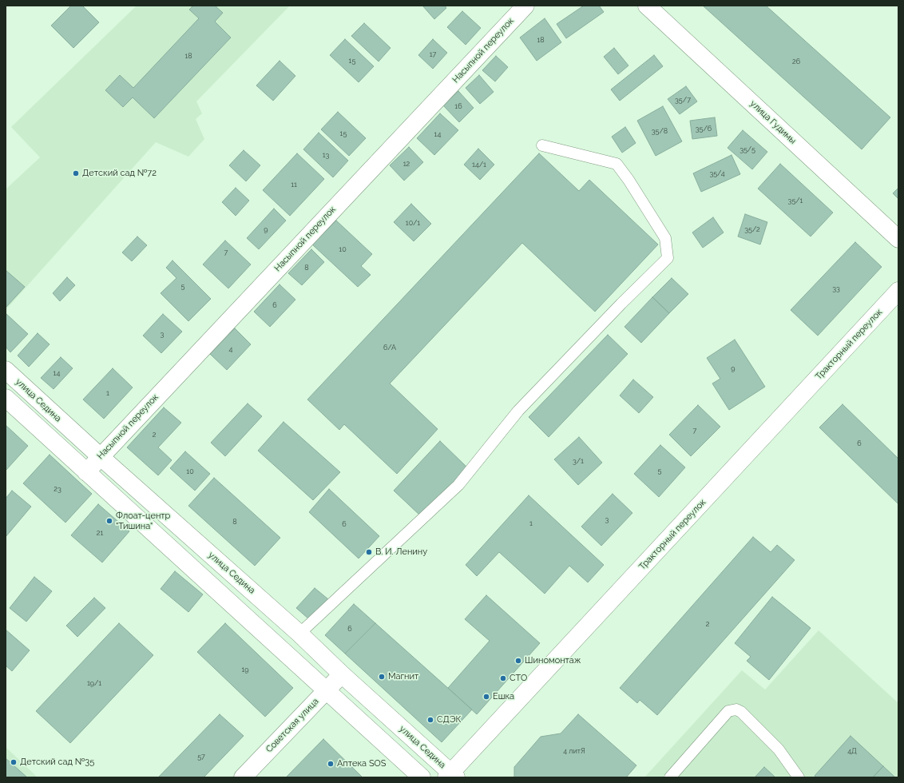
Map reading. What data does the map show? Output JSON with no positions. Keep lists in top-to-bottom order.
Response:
{
  "streets": {
    "street": [
      "Насыпной переулок",
      "улица Гудимы",
      "Тракторный переулок",
      "улица Седина",
      "Советская улица"
    ]
  },
  "crossings": [
    ["Насыпной переулок", "улица Седина"],
    ["Тракторный переулок", "улица Седина"],
    ["улица Седина", "Советская улица"]
  ],
  "places": [
    "Детский сад №72",
    "Флоат-центр \"Тишина\"",
    "В. И. Ленину",
    "Шиномонтаж",
    "Магнит",
    "СТО",
    "Ешка",
    "СДЭК",
    "Детский сад №35",
    "Аптека SOS"
  ],
  "house_numbers": [
    "18",
    "17",
    "18",
    "15",
    "26",
    "35/7",
    "16",
    "35/6",
    "35/8",
    "15",
    "14",
    "35/5",
    "13",
    "12",
    "14/1",
    "35/4",
    "11",
    "35/1",
    "10/1",
    "9",
    "35/2",
    "10",
    "7",
    "8",
    "5",
    "33",
    "6",
    "3",
    "6/А",
    "4",
    "9",
    "14",
    "1",
    "7",
    "2",
    "6",
    "3/1",
    "5",
    "10",
    "23",
    "3",
    "8",
    "1",
    "6",
    "21",
    "2",
    "6",
    "19",
    "19/1",
    "4 литЯ",
    "4Д",
    "57"
  ]
}
